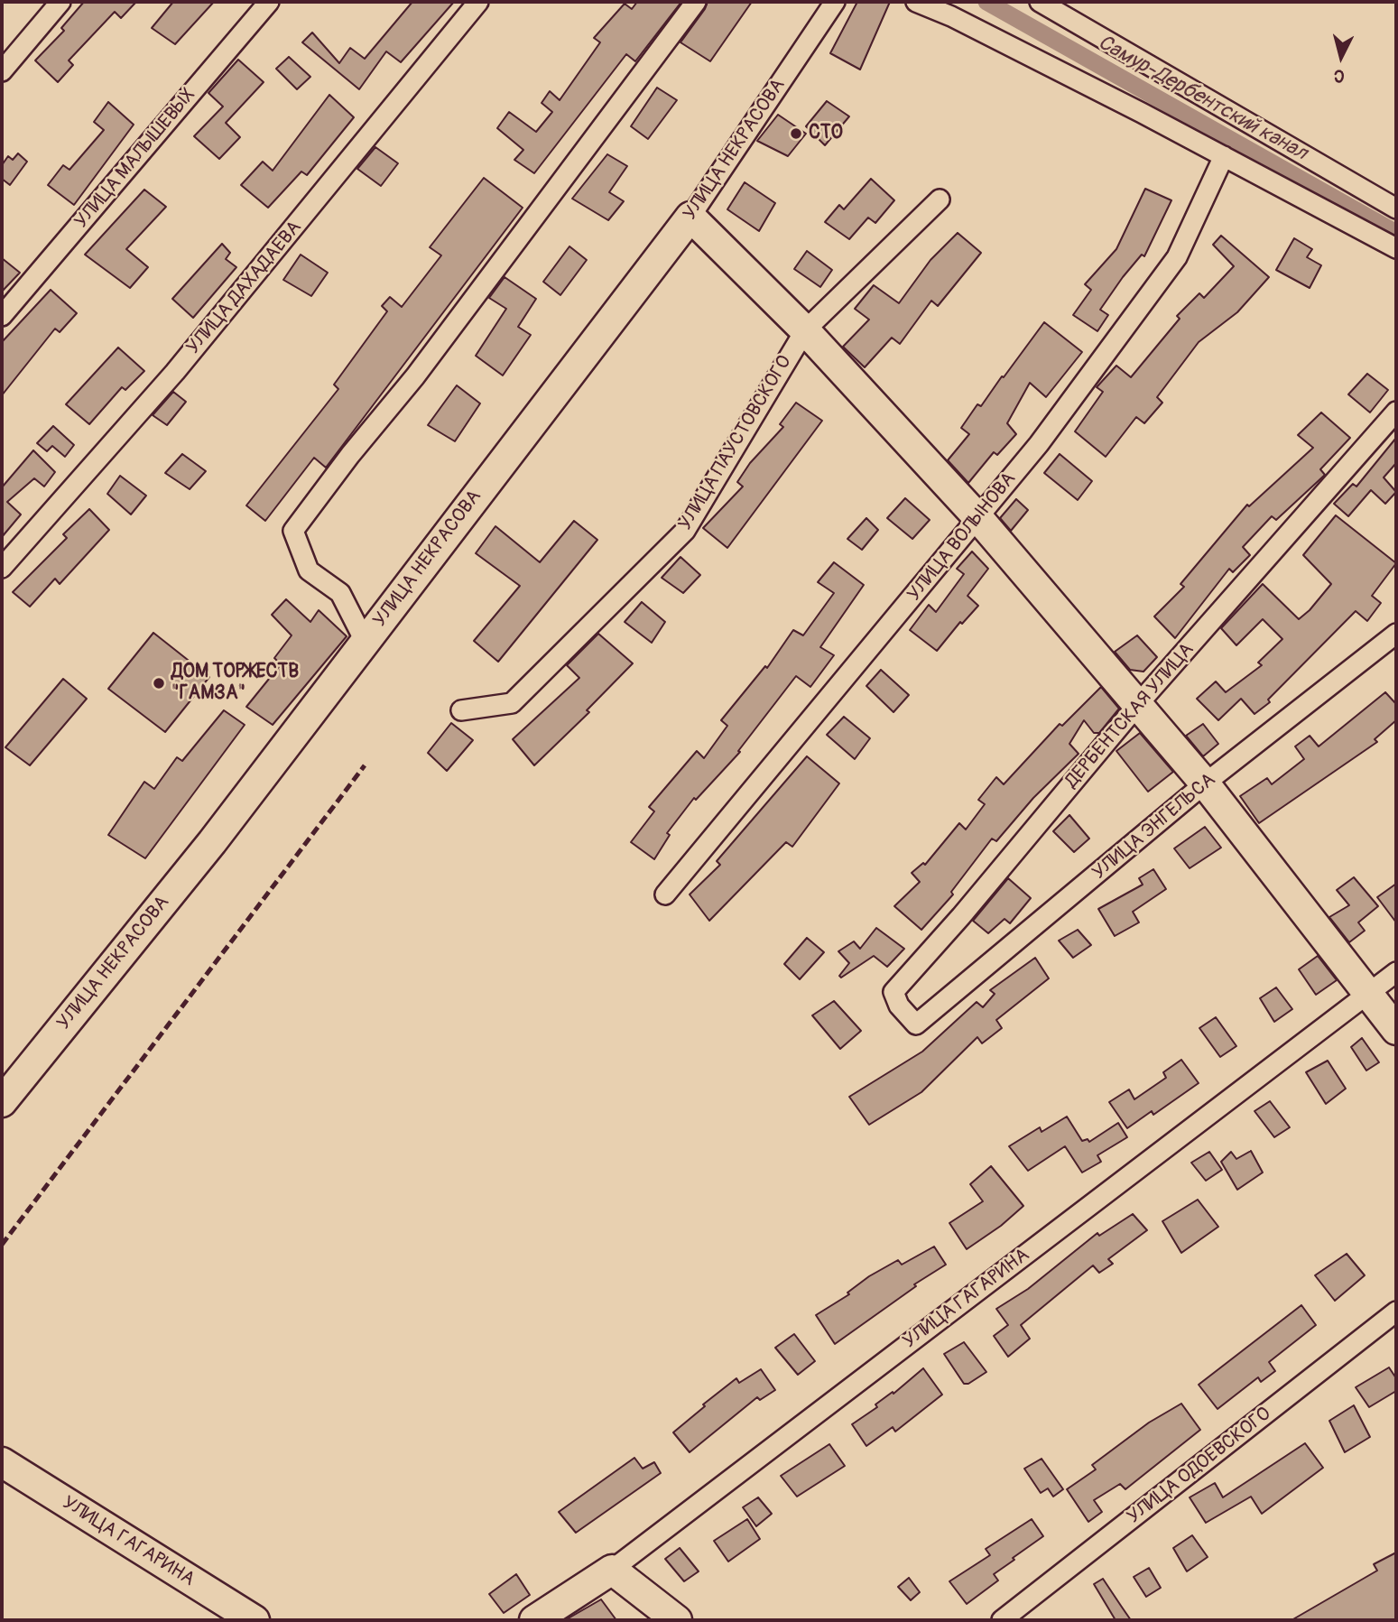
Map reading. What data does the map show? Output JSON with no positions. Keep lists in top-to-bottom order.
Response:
{
  "streets": {
    "street": [
      "УЛИЦА НЕКРАСОВА",
      "УЛИЦА МАЛЫШЕВЫХ",
      "УЛИЦА ДАХАДАЕВА",
      "УЛИЦА ПАУСТОВСКОГО",
      "УЛИЦА ВОЛЫНОВА",
      "ДЕРБЕНТСКАЯ УЛИЦА",
      "УЛИЦА ЭНГЕЛЬСА",
      "УЛИЦА ГАГАРИНА",
      "УЛИЦА ОДОЕВСКОГО"
    ]
  },
  "crossings": [
    ["ДЕРБЕНТСКАЯ УЛИЦА", "УЛИЦА ЭНГЕЛЬСА"]
  ],
  "water": ["Самур-Дербентский канал"],
  "places": ["СТО", "ДОМ ТОРЖЕСТВ \"ГАМЗА\""],
  "north": "bottom"
}
